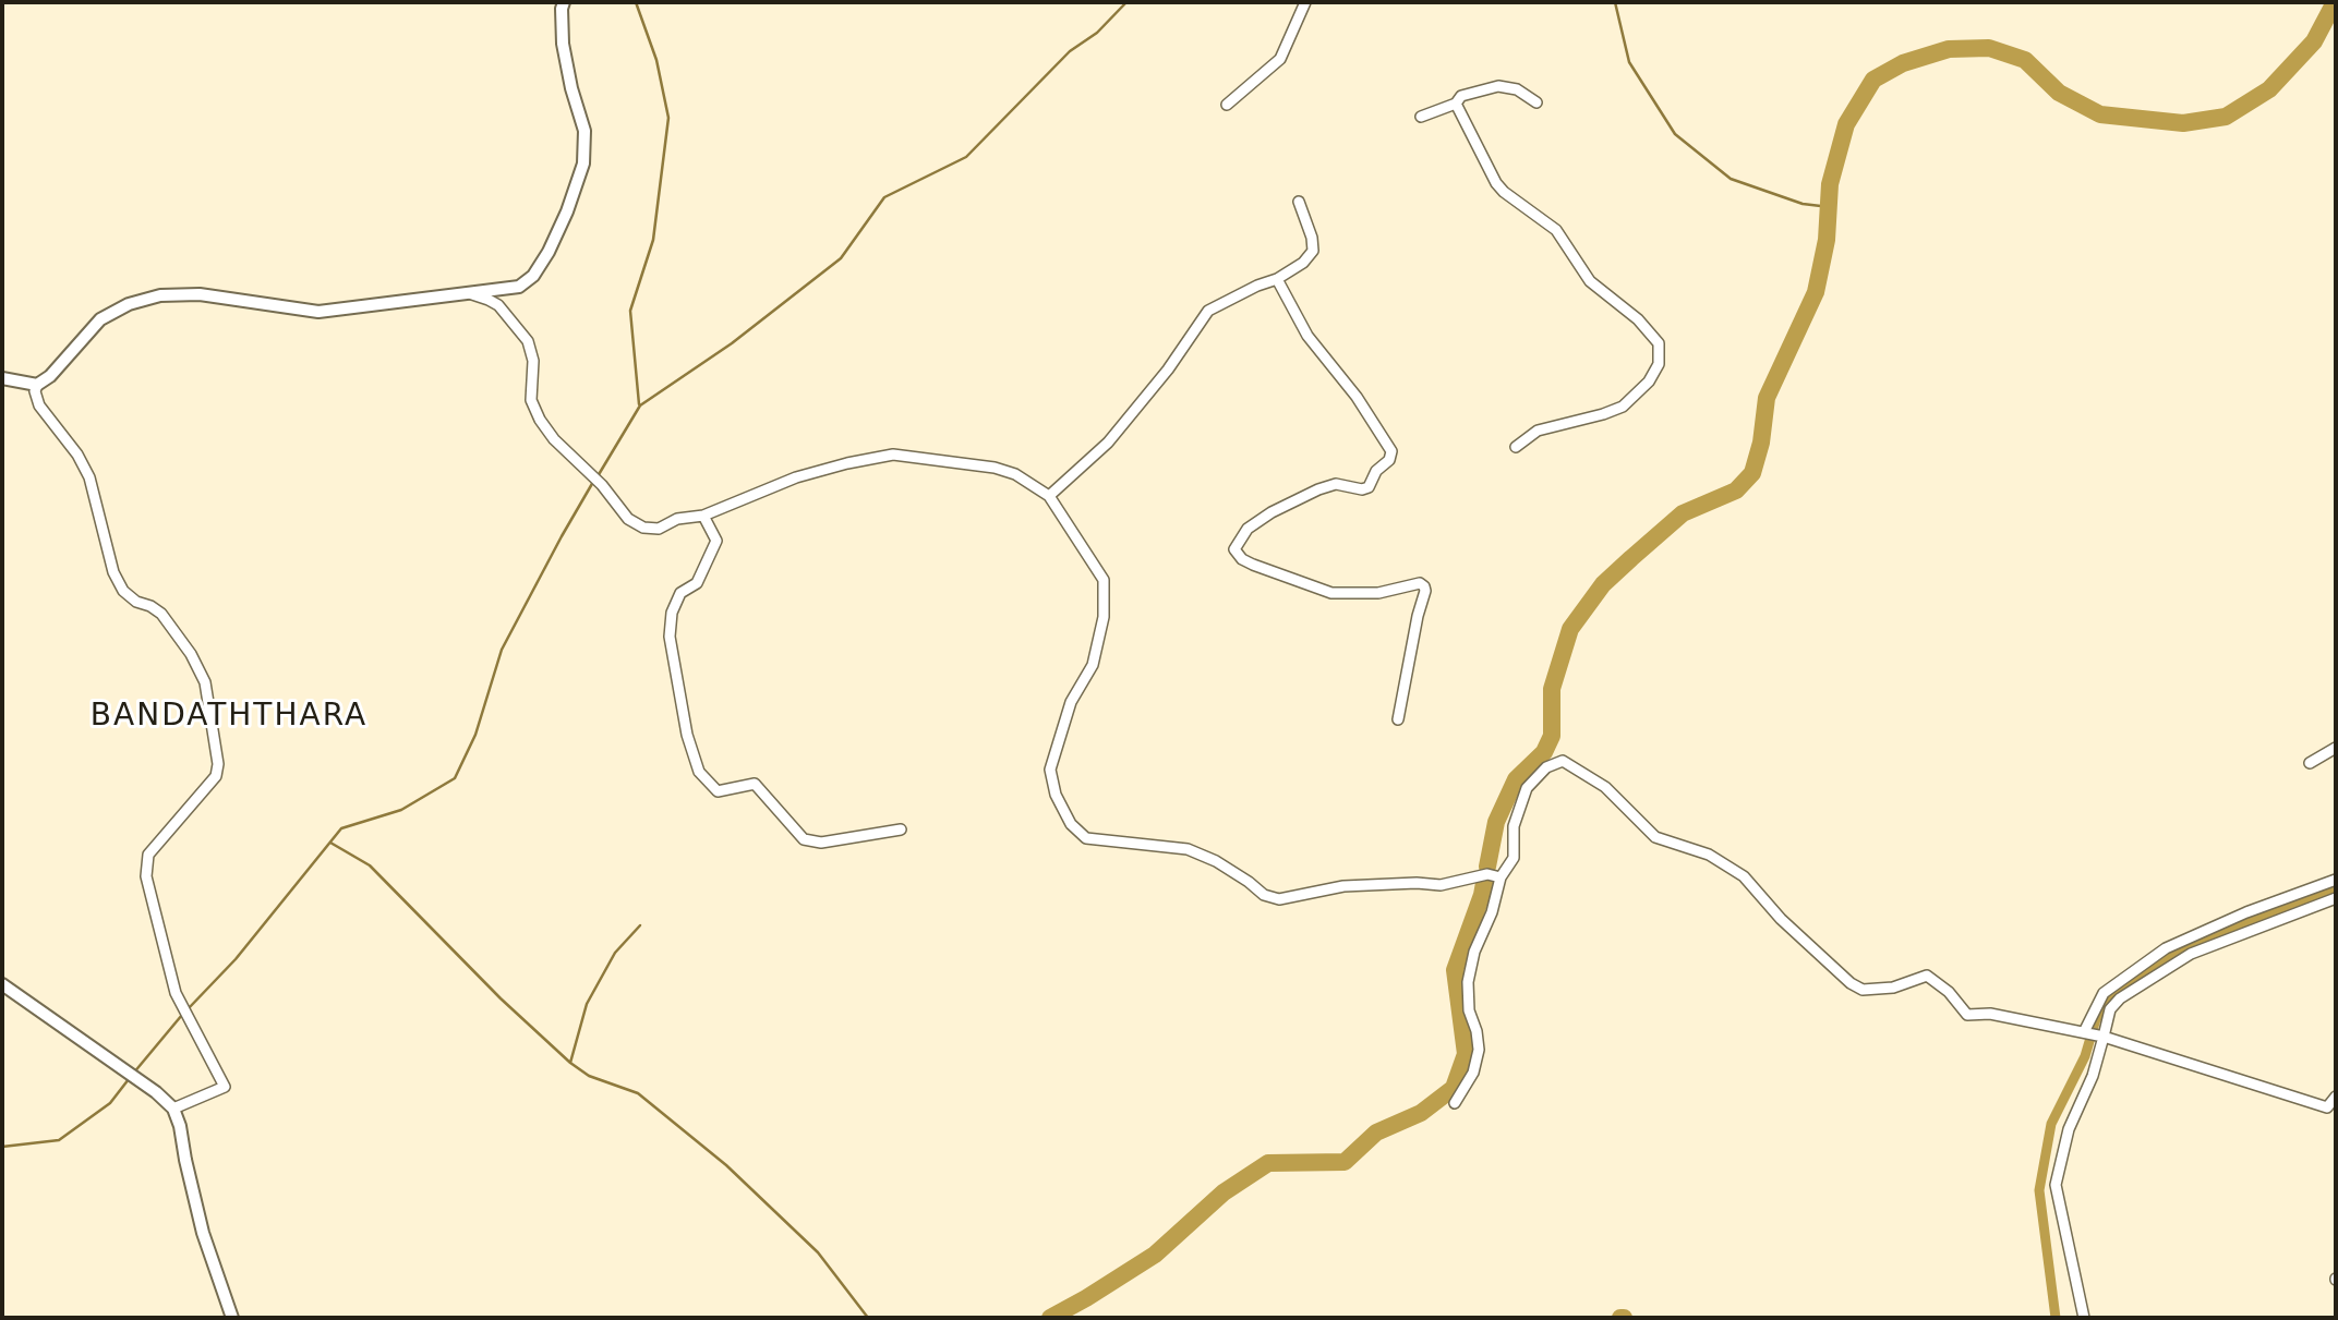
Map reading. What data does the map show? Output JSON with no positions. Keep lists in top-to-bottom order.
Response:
{
  "districts": ["BANDATHTHARA"]
}
